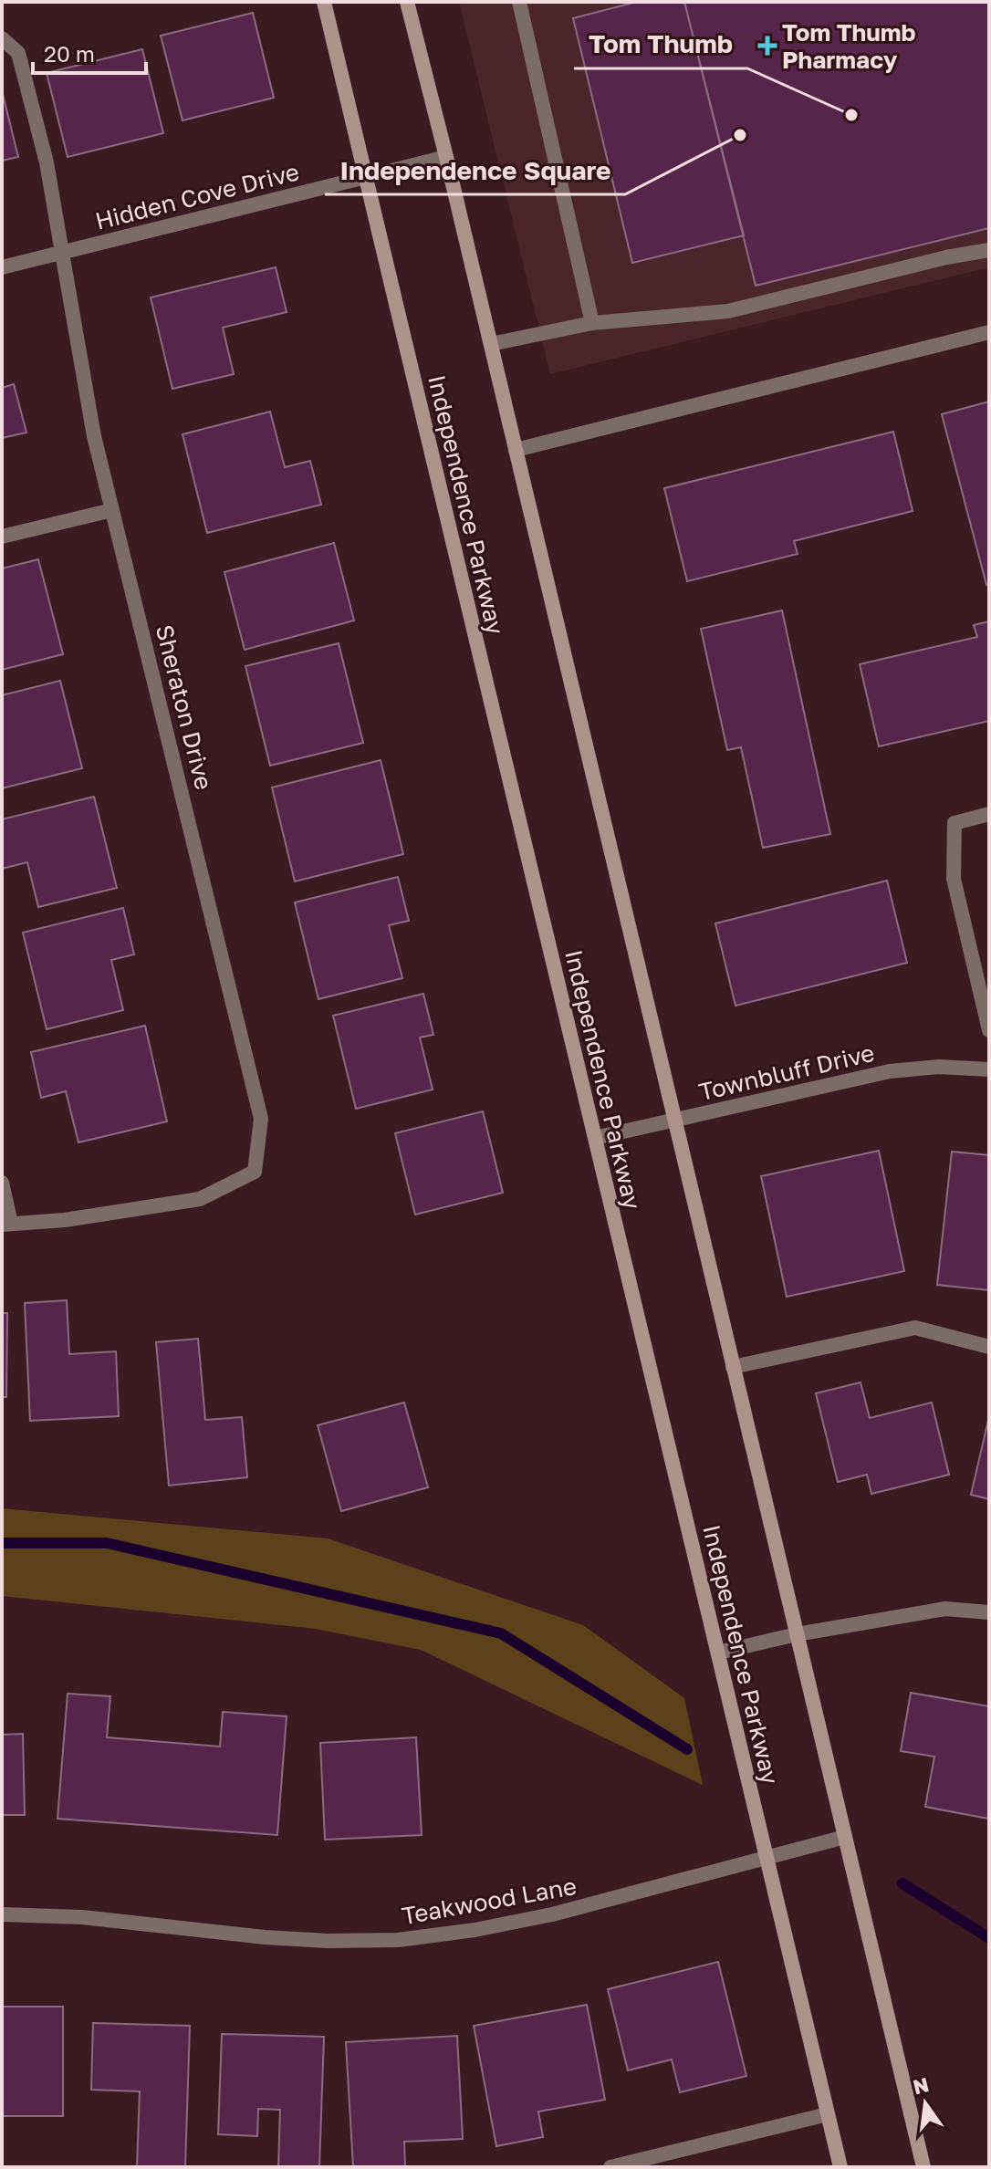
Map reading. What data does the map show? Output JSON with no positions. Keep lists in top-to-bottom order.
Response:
{
  "streets": {
    "main road": ["Independence Parkway"],
    "street": [
      "Hidden Cove Drive",
      "Sheraton Drive",
      "Townbluff Drive",
      "Teakwood Lane"
    ]
  },
  "crossings": [
    ["Hidden Cove Drive", "Independence Parkway"],
    ["Hidden Cove Drive", "Sheraton Drive"],
    ["Independence Parkway", "Townbluff Drive"],
    ["Independence Parkway", "Teakwood Lane"]
  ],
  "places": {
    "health": ["Tom Thumb Pharmacy"],
    "other": ["Tom Thumb", "Independence Square"]
  },
  "scale_bar": "20 m",
  "north": "top"
}
